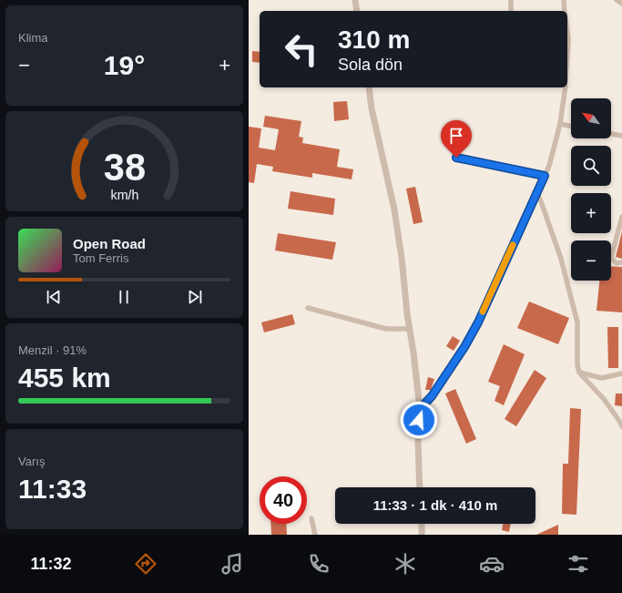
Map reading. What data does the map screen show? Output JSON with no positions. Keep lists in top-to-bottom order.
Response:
{
  "north": "top left",
  "page": {
    "tile": [
      "Klima",
      ["Menzil · 91%", "455 km"],
      ["Varış", "11:33"]
    ],
    "turn": ["310 m", "Sola dön"],
    "heat": ["−", "19°", "+"],
    "map_buttons": ["+", "−"],
    "song": ["Open Road", "Tom Ferris"],
    "limit": "40",
    "trip": "11:33 · 1 dk · 410 m",
    "tabs": "11:32",
    "gauge": ["38", "km/h"]
  }
}
